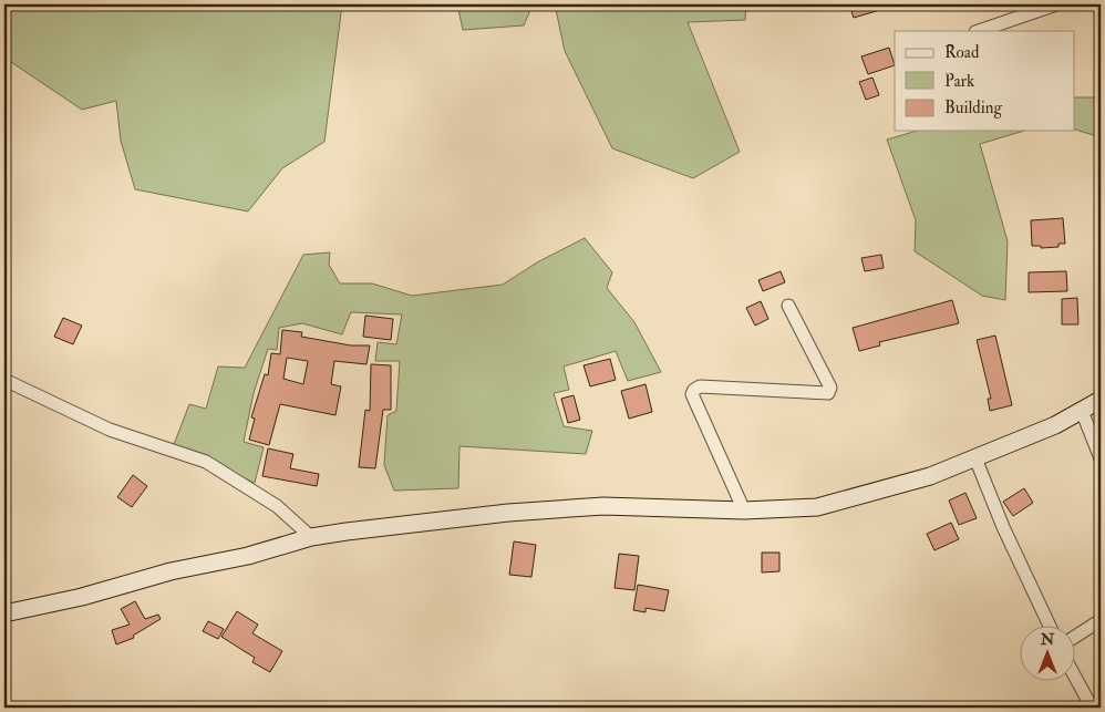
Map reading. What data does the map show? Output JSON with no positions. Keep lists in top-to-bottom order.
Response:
{
  "legend": ["Road", "Park", "Building"],
  "north": "top"
}
